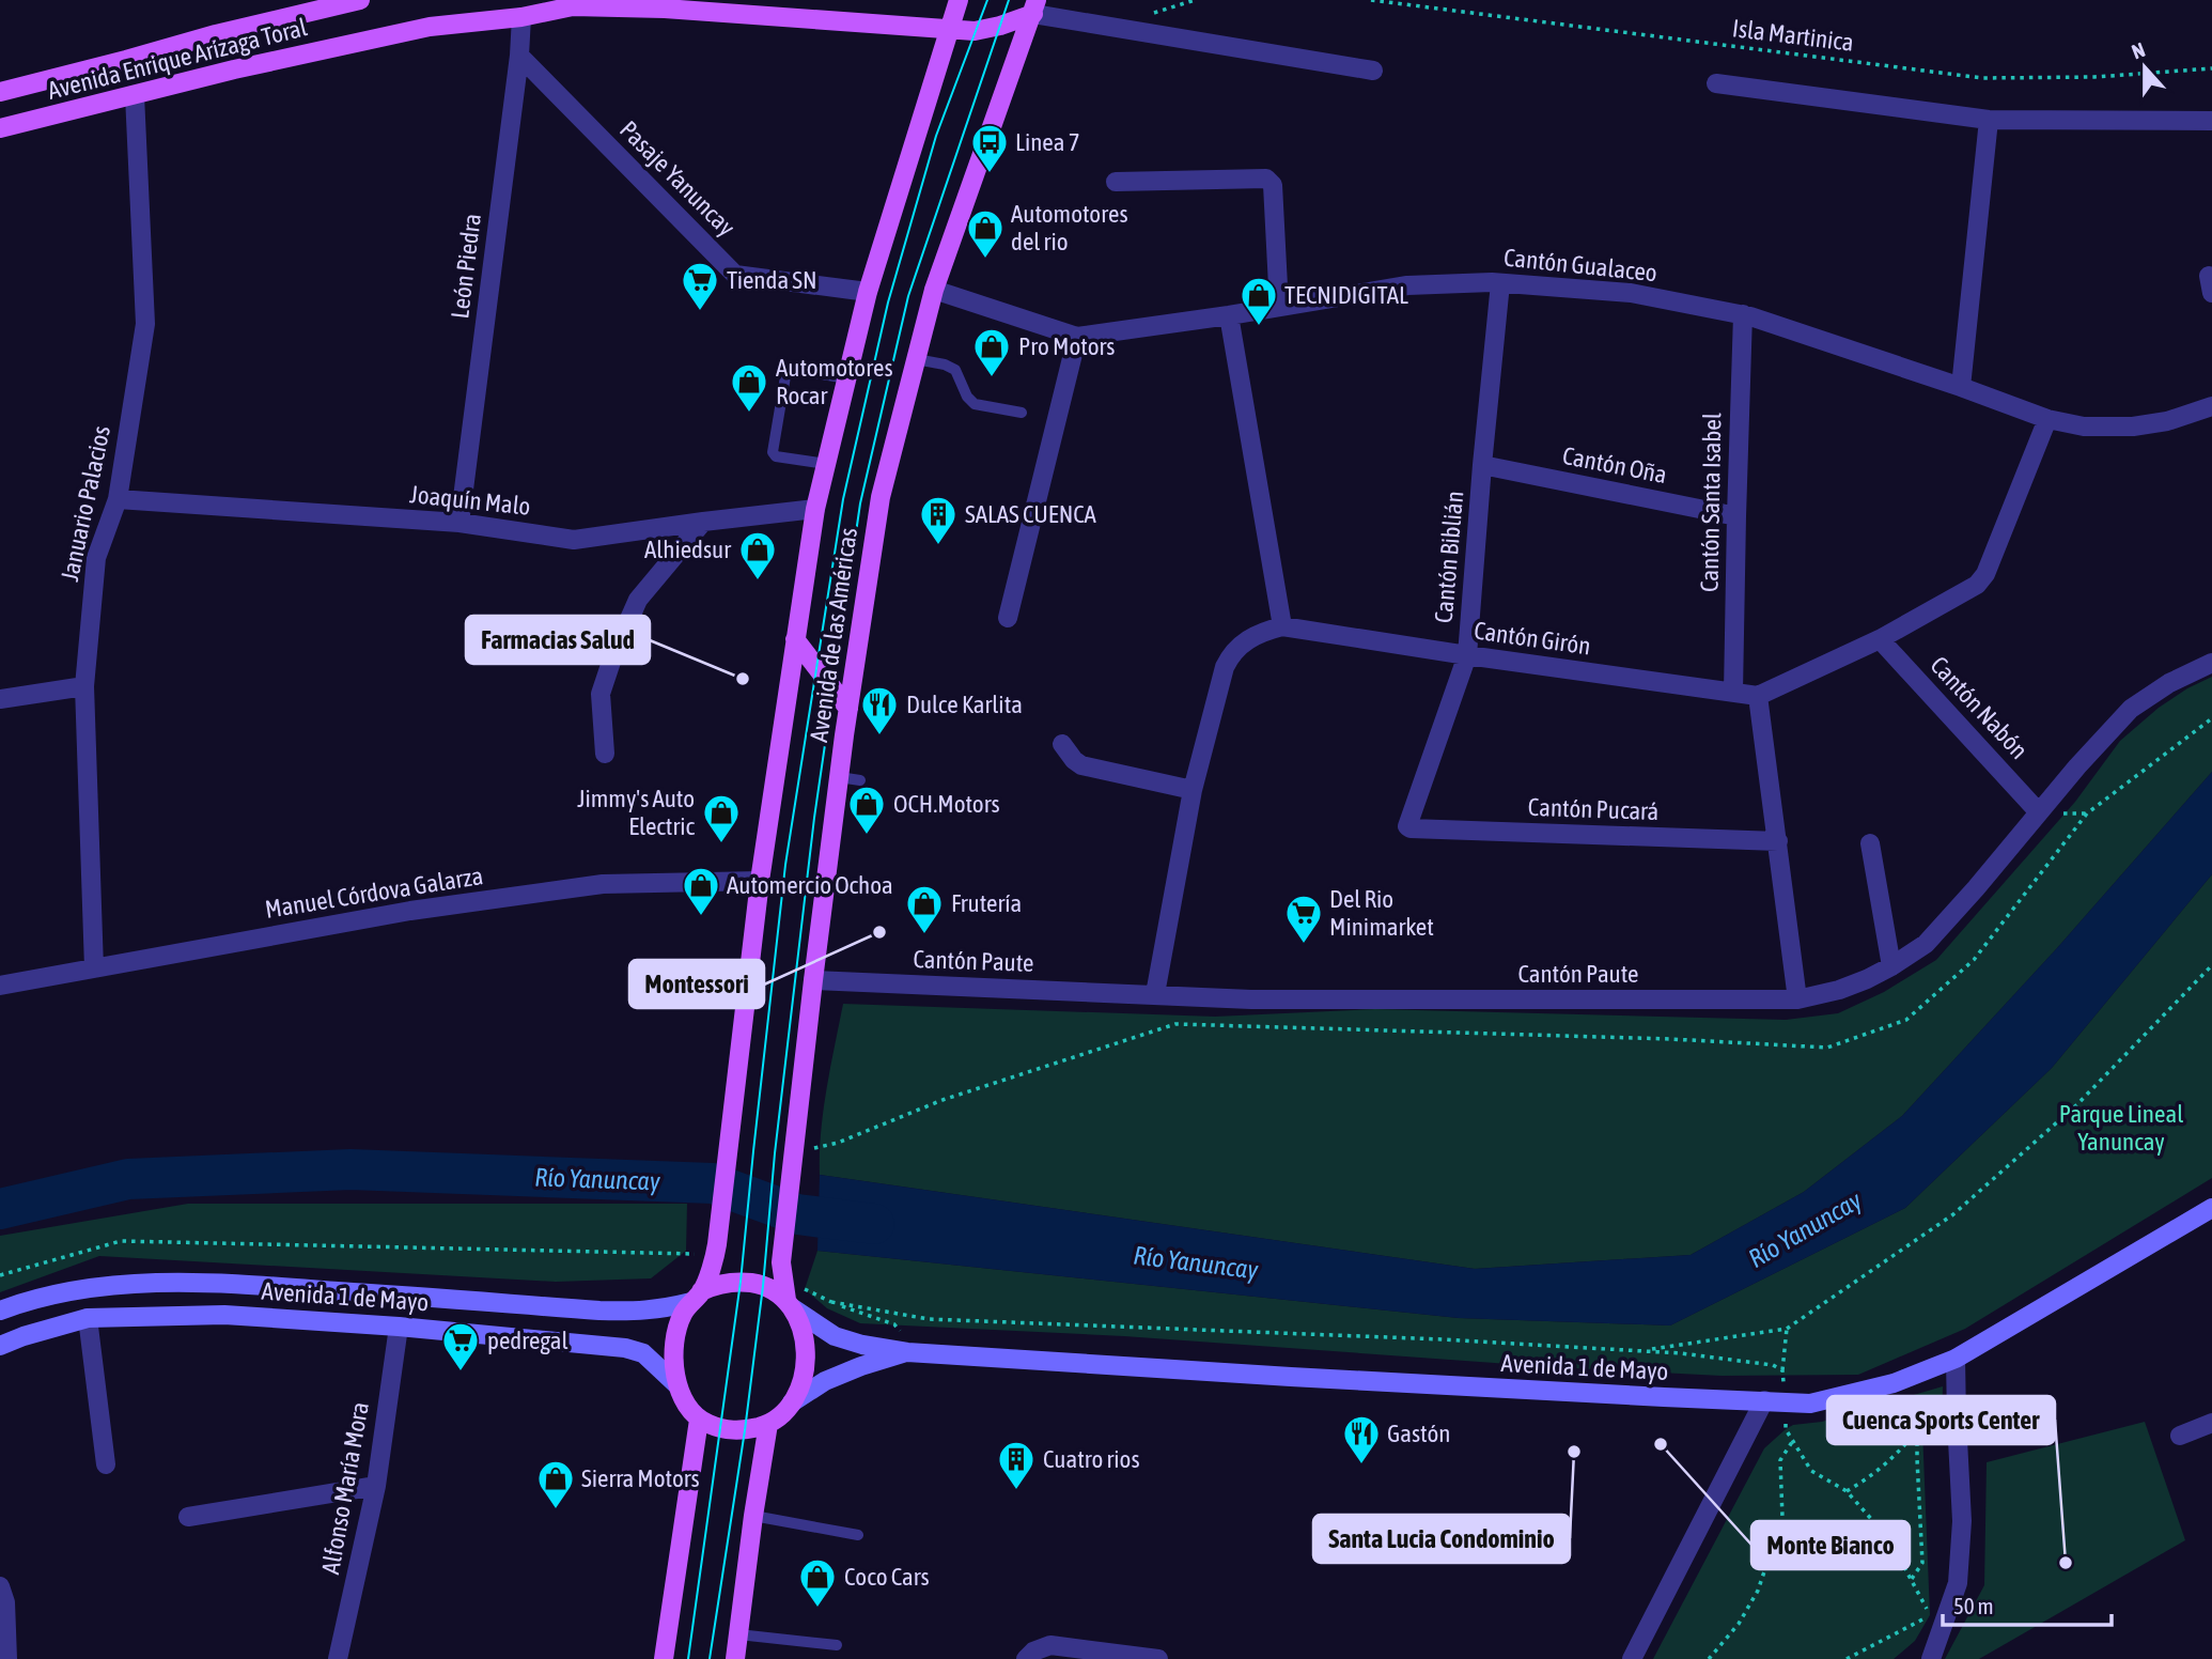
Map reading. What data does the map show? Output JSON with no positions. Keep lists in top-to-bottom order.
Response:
{
  "streets": {
    "main road": ["Avenida Enrique Arízaga Toral", "Avenida de las Américas", "Avenida 1 de Mayo"],
    "street": [
      "Pasaje Yanuncay",
      "Cantón Gualaceo",
      "León Piedra",
      "Cantón Oña",
      "Joaquín Malo",
      "Cantón Santa Isabel",
      "Januario Palacios",
      "Cantón Biblián",
      "Cantón Girón",
      "Cantón Nabón",
      "Cantón Pucará",
      "Manuel Córdova Galarza",
      "Cantón Paute",
      "Alfonso María Mora"
    ],
    "path": ["Isla Martinica"]
  },
  "crossings": [
    ["Avenida Enrique Arízaga Toral", "León Piedra"],
    ["Avenida Enrique Arízaga Toral", "Januario Palacios"],
    ["Avenida Enrique Arízaga Toral", "Avenida de las Américas"],
    ["Pasaje Yanuncay", "León Piedra"],
    ["Pasaje Yanuncay", "Avenida de las Américas"],
    ["Cantón Gualaceo", "Cantón Santa Isabel"],
    ["Cantón Gualaceo", "Cantón Biblián"],
    ["Cantón Gualaceo", "Avenida de las Américas"],
    ["León Piedra", "Joaquín Malo"],
    ["Cantón Oña", "Cantón Santa Isabel"],
    ["Cantón Oña", "Cantón Biblián"],
    ["Joaquín Malo", "Januario Palacios"],
    ["Joaquín Malo", "Avenida de las Américas"],
    ["Cantón Santa Isabel", "Cantón Girón"],
    ["Januario Palacios", "Manuel Córdova Galarza"],
    ["Cantón Biblián", "Cantón Girón"],
    ["Cantón Biblián", "Cantón Pucará"],
    ["Avenida de las Américas", "Manuel Córdova Galarza"],
    ["Avenida de las Américas", "Cantón Paute"],
    ["Avenida de las Américas", "Avenida 1 de Mayo"],
    ["Cantón Nabón", "Cantón Paute"],
    ["Avenida 1 de Mayo", "Alfonso María Mora"]
  ],
  "water": ["Río Yanuncay"],
  "parks": ["Parque Lineal Yanuncay"],
  "places": {
    "bus stop": ["Linea 7"],
    "shop": [
      "Automotores del rio",
      "TECNIDIGITAL",
      "Pro Motors",
      "Automotores Rocar",
      "Alhiedsur",
      "OCH.Motors",
      "Jimmy's Auto Electric",
      "Automercio Ochoa",
      "Frutería",
      "Sierra Motors",
      "Coco Cars"
    ],
    "supermarket": ["Tienda SN", "Del Rio Minimarket", "pedregal"],
    "building": ["SALAS CUENCA", "Cuatro rios"],
    "other": [
      "Farmacias Salud",
      "Montessori",
      "Monte Bianco",
      "Santa Lucia Condominio",
      "Cuenca Sports Center"
    ],
    "restaurant": ["Dulce Karlita", "Gastón"]
  },
  "scale_bar": "50 m",
  "north": "top"
}
